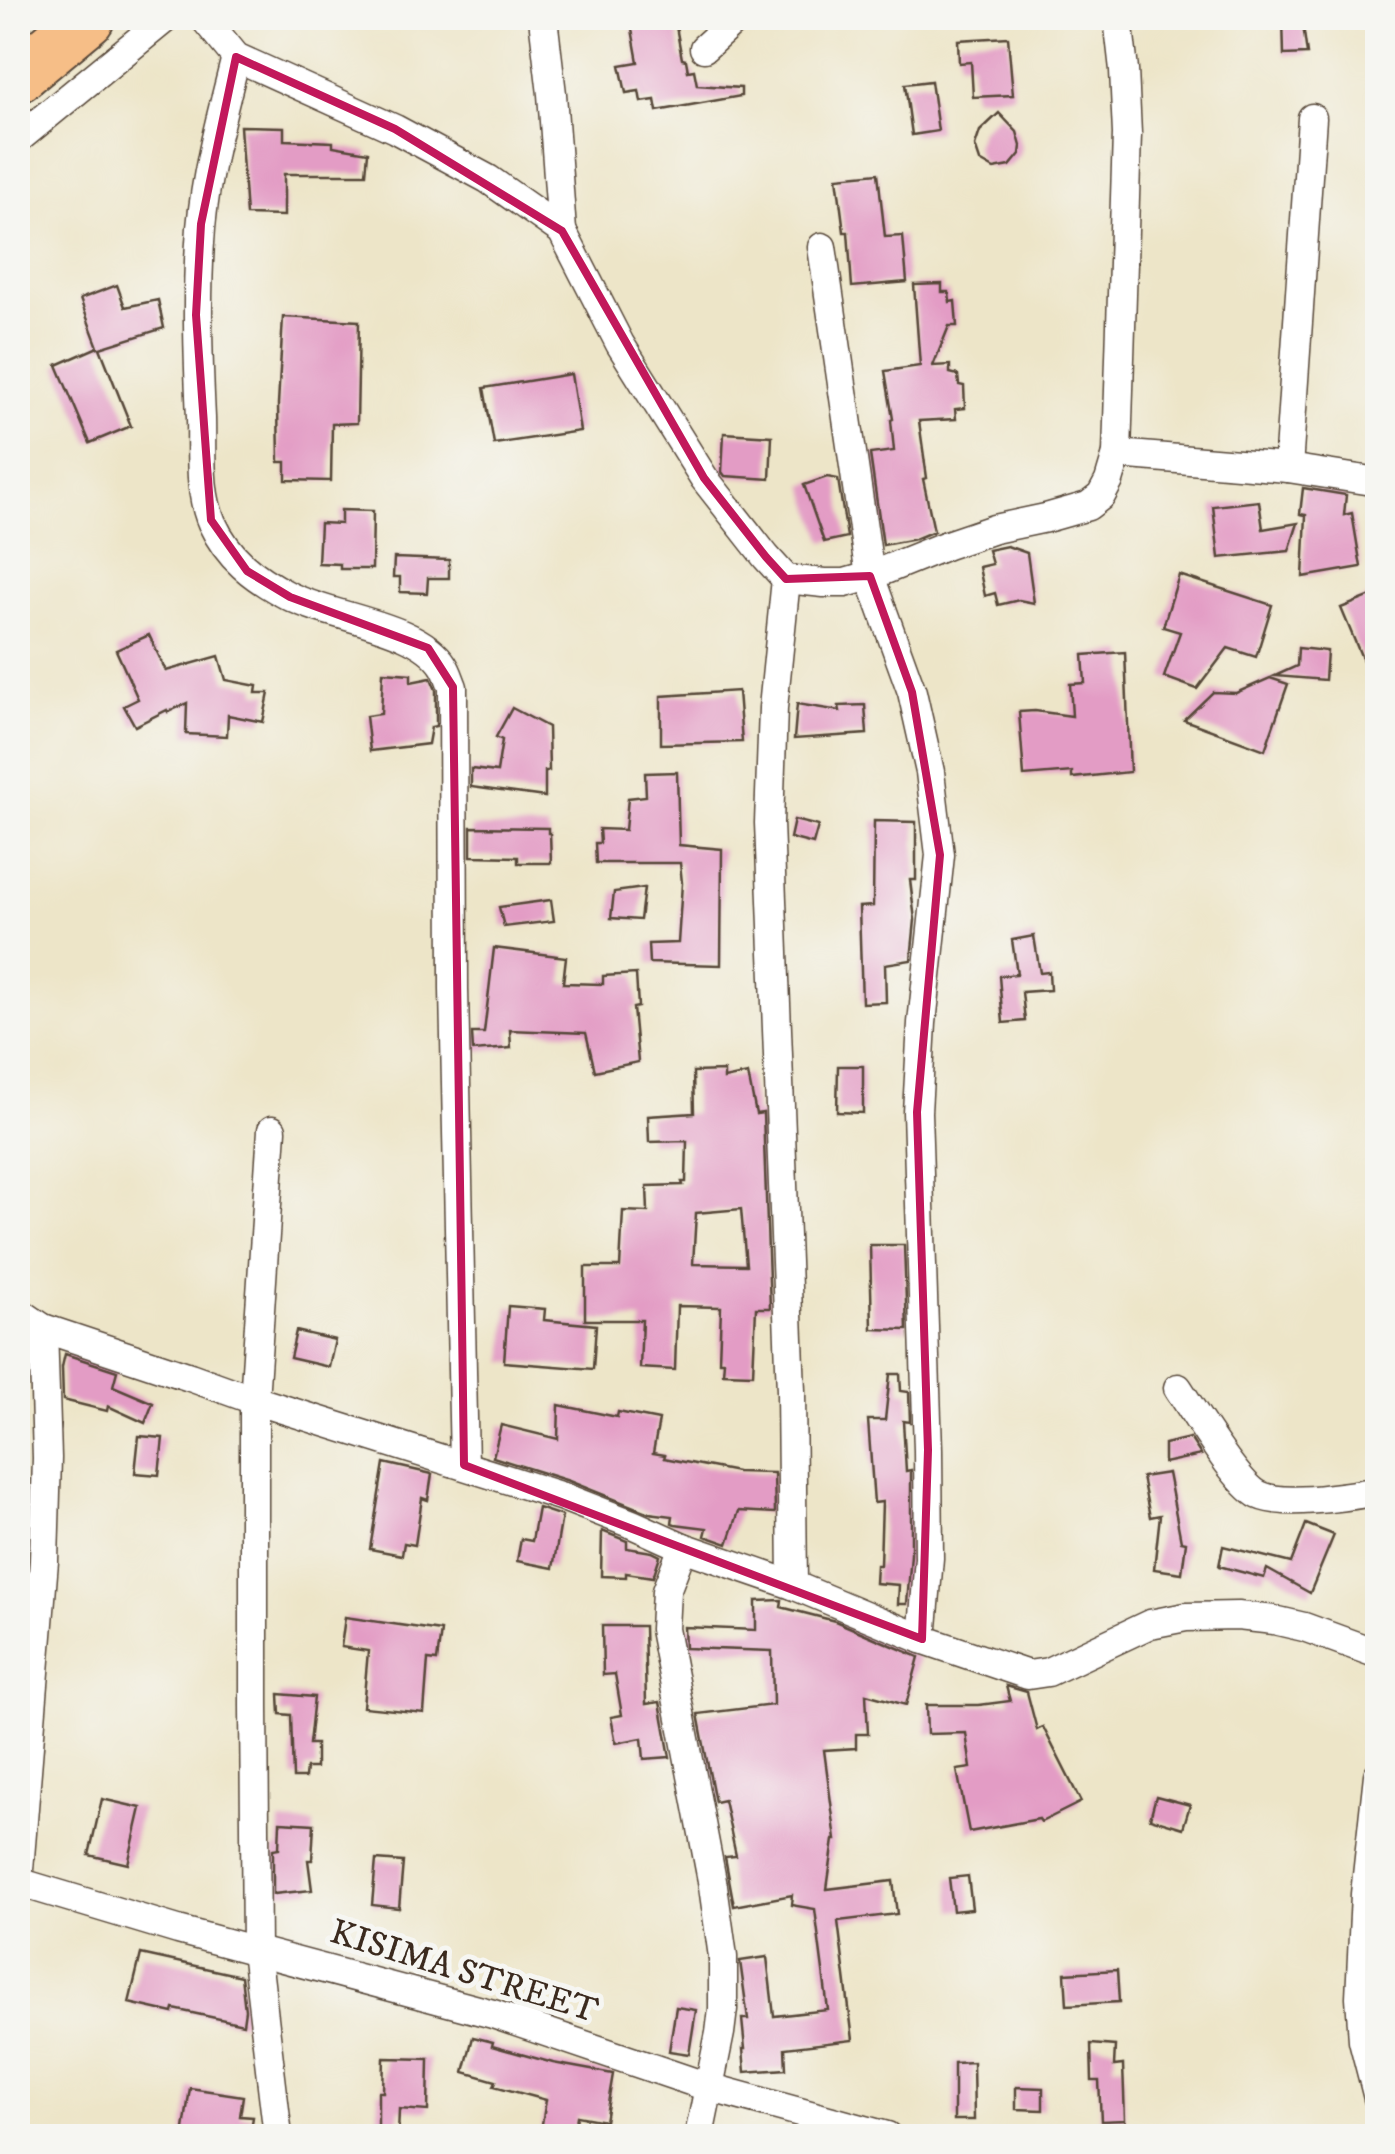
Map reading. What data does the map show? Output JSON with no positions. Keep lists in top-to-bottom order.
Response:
{
  "streets": {
    "street": ["KISIMA STREET"]
  }
}
